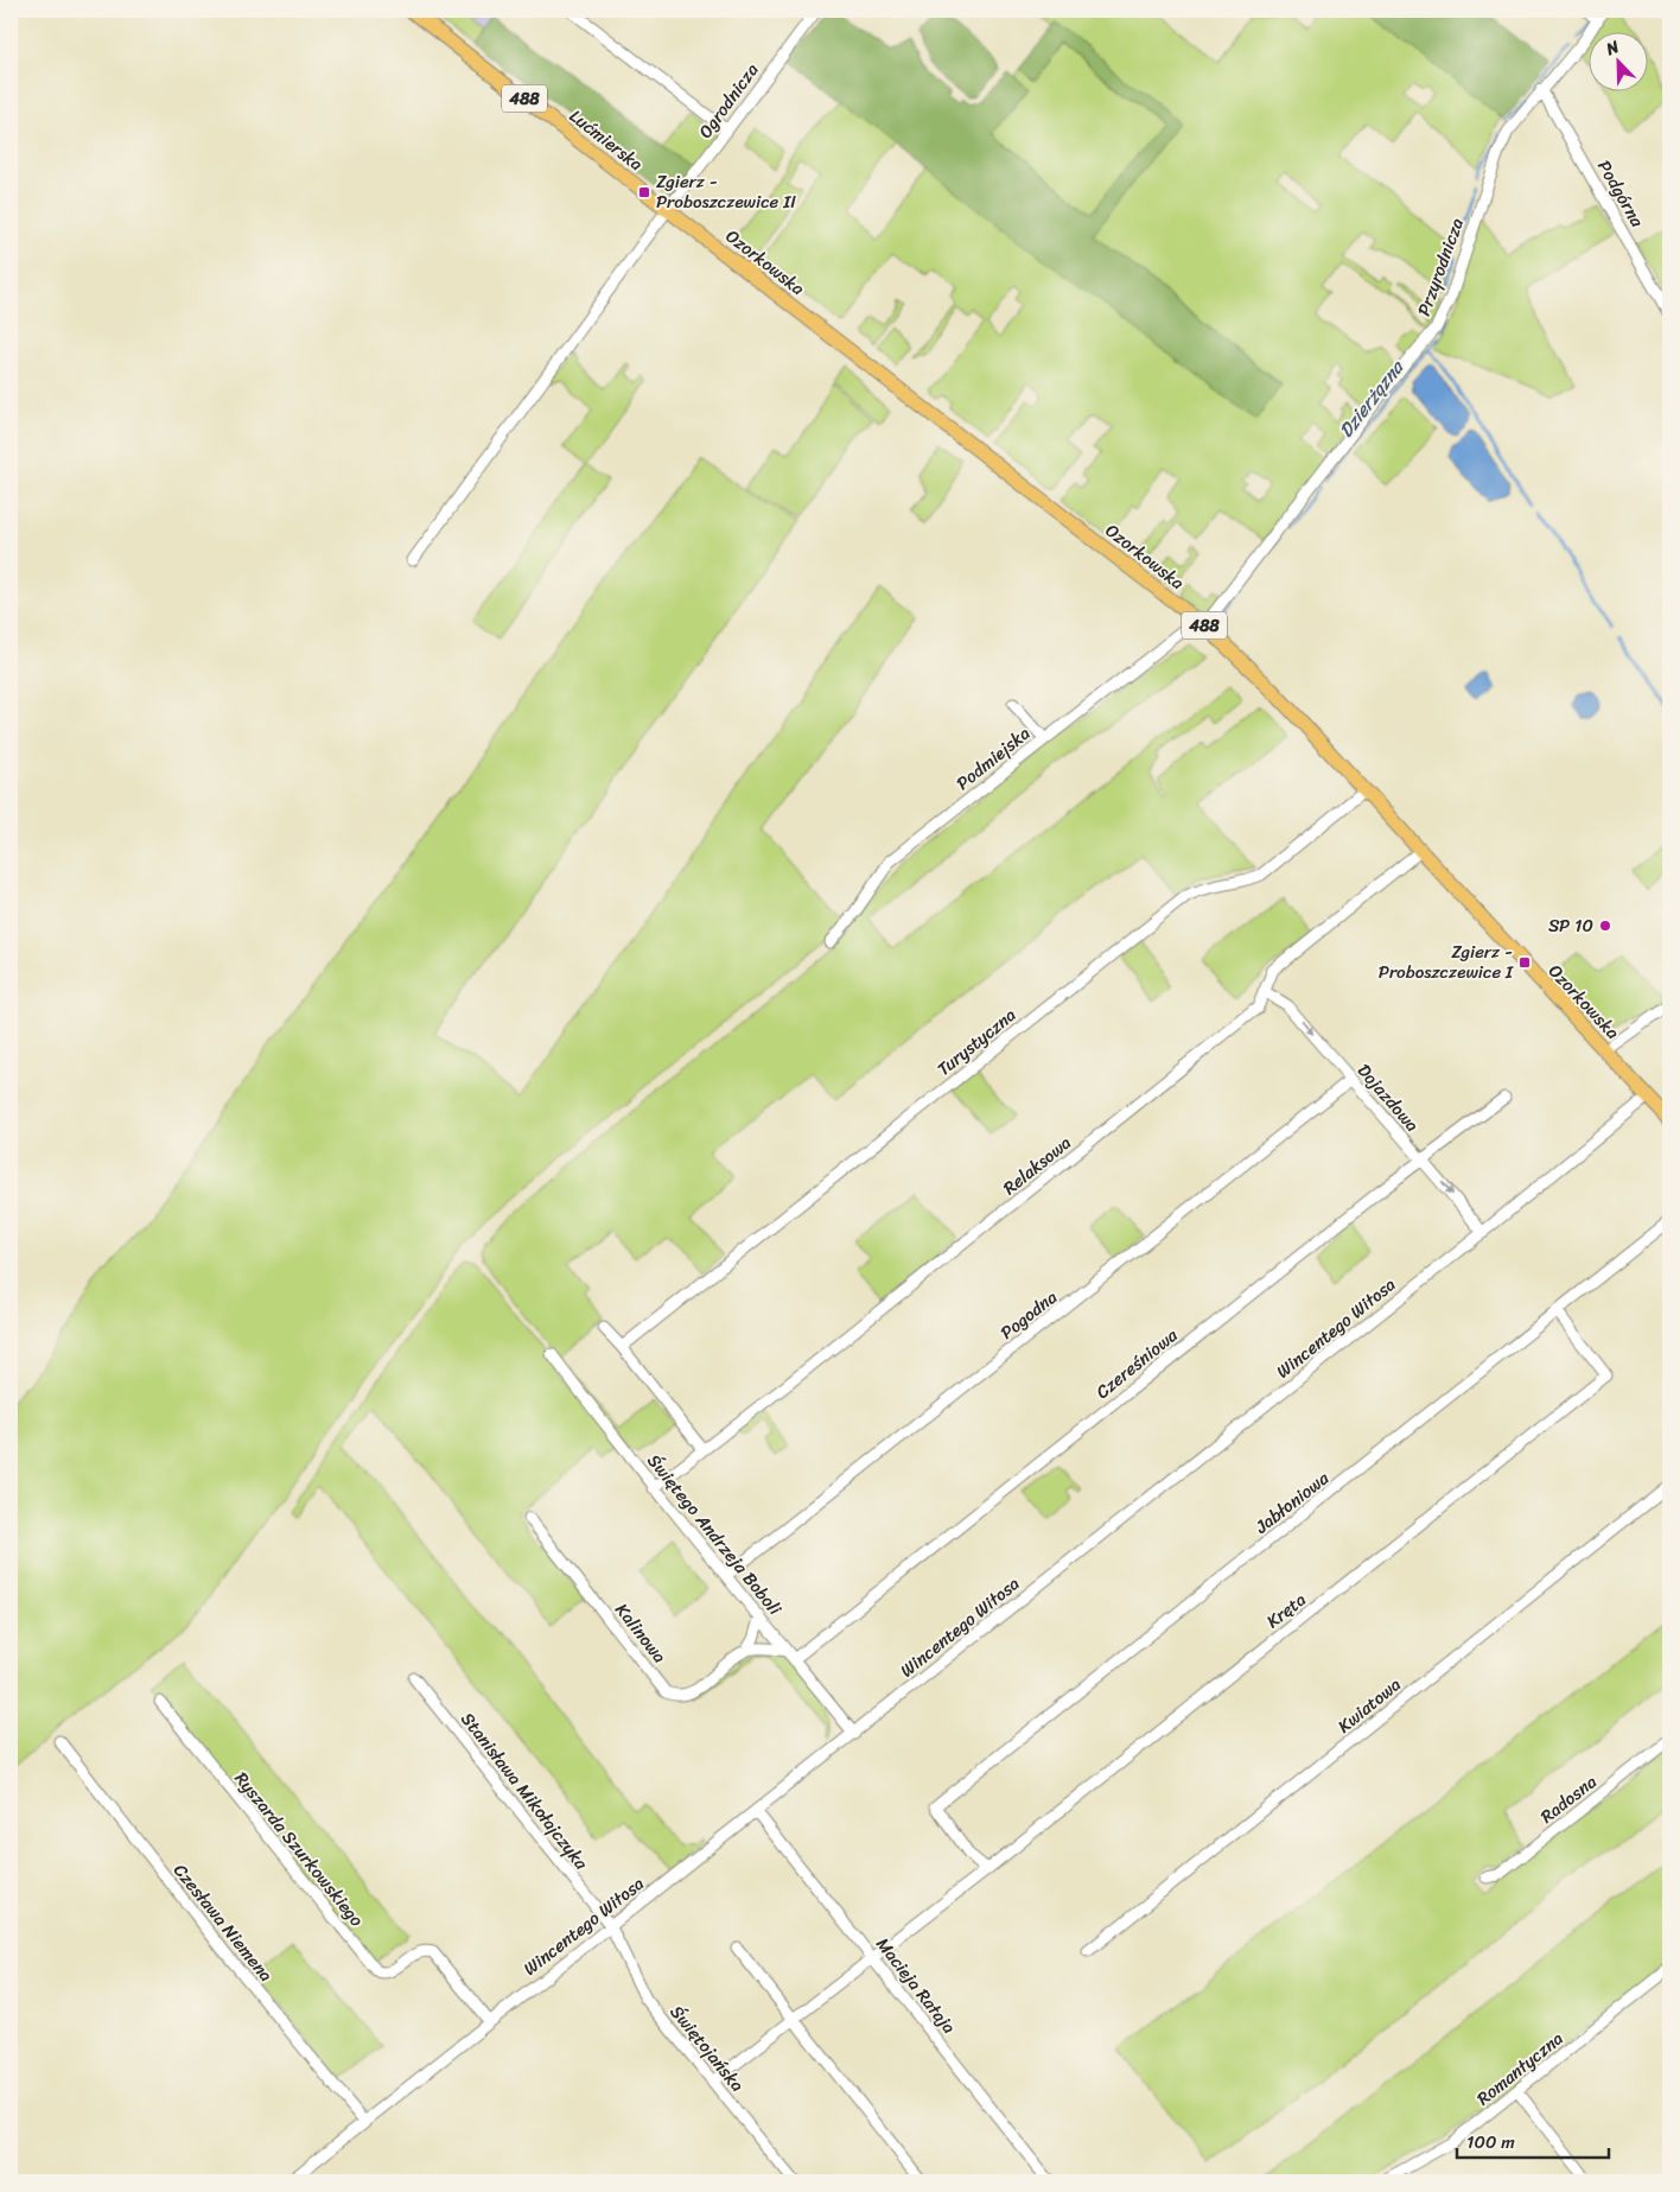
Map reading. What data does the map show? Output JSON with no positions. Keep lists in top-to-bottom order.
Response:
{
  "streets": {
    "main road": ["488", "Lućmierska", "Ozorkowska"],
    "street": [
      "Ogrodnicza",
      "Podgórna",
      "Przyrodnicza",
      "Podmiejska",
      "Turystyczna",
      "Dojazdowa",
      "Relaksowa",
      "Pogodna",
      "Wincentego Witosa",
      "Czereśniowa",
      "Jabłoniowa",
      "Świętego Andrzeja Boboli",
      "Kręta",
      "Kalinowa",
      "Kwiatowa",
      "Stanisława Mikołajczyka",
      "Radosna",
      "Ryszarda Szurkowskiego",
      "Czesława Niemena",
      "Macieja Rataja",
      "Świętojańska",
      "Romantyczna"
    ]
  },
  "crossings": [
    ["Ogrodnicza", "Lućmierska"],
    ["Ogrodnicza", "Ozorkowska"],
    ["Lućmierska", "Ozorkowska"],
    ["Podgórna", "Przyrodnicza"],
    ["Ozorkowska", "Przyrodnicza"],
    ["Ozorkowska", "Podmiejska"],
    ["Ozorkowska", "Turystyczna"],
    ["Ozorkowska", "Relaksowa"],
    ["Ozorkowska", "Wincentego Witosa"],
    ["Przyrodnicza", "Podmiejska"],
    ["Dojazdowa", "Relaksowa"],
    ["Dojazdowa", "Pogodna"],
    ["Dojazdowa", "Wincentego Witosa"],
    ["Dojazdowa", "Czereśniowa"],
    ["Relaksowa", "Świętego Andrzeja Boboli"],
    ["Pogodna", "Świętego Andrzeja Boboli"],
    ["Wincentego Witosa", "Świętego Andrzeja Boboli"],
    ["Wincentego Witosa", "Stanisława Mikołajczyka"],
    ["Wincentego Witosa", "Ryszarda Szurkowskiego"],
    ["Wincentego Witosa", "Czesława Niemena"],
    ["Wincentego Witosa", "Macieja Rataja"],
    ["Wincentego Witosa", "Świętojańska"],
    ["Czereśniowa", "Świętego Andrzeja Boboli"],
    ["Jabłoniowa", "Kręta"],
    ["Świętego Andrzeja Boboli", "Kalinowa"],
    ["Stanisława Mikołajczyka", "Świętojańska"]
  ],
  "one_way": ["Dojazdowa"],
  "water": ["Dzierżązna"],
  "places": {
    "transit": ["Zgierz - Proboszczewice II", "Zgierz - Proboszczewice I"],
    "other": ["SP 10"]
  },
  "scale_bar": "100 m",
  "north": "top left"
}
